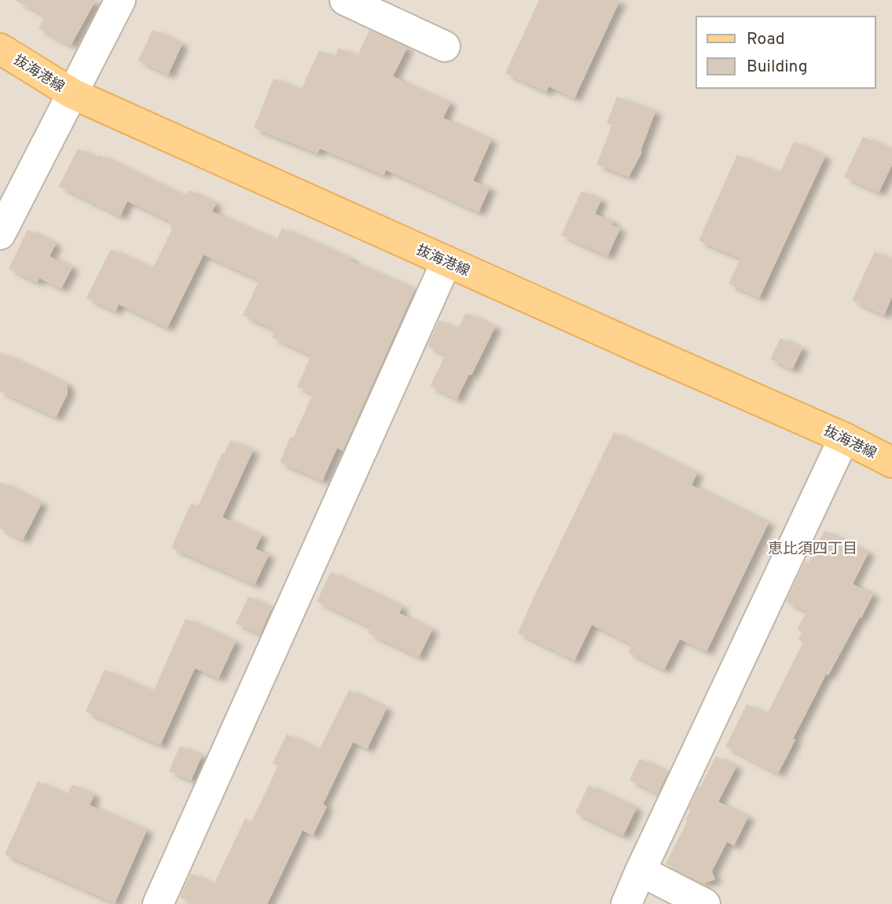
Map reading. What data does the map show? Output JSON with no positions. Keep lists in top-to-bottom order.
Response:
{
  "streets": {
    "main road": ["抜海港線"]
  },
  "districts": ["恵比須四丁目"],
  "legend": ["Road", "Building"]
}
